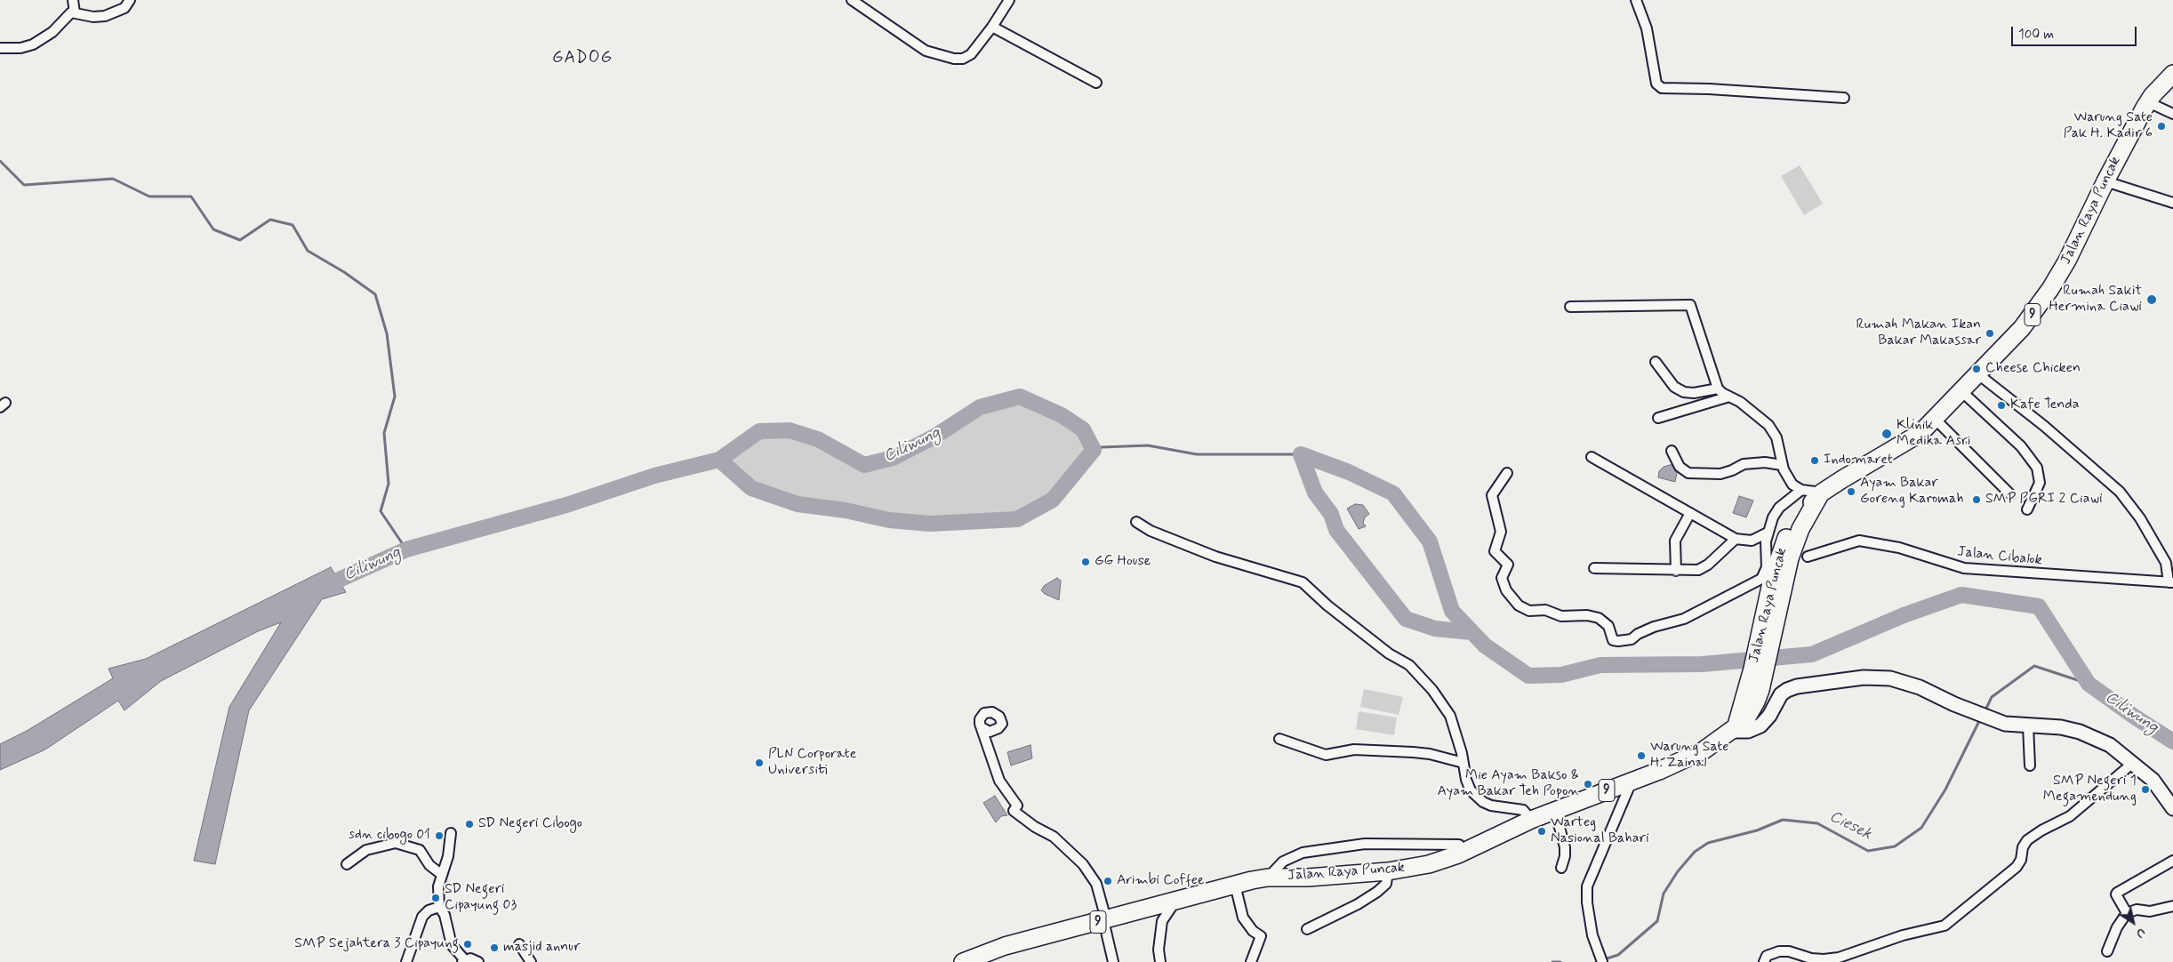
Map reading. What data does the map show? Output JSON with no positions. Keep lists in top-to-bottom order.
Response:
{
  "streets": {
    "highway": ["Jalan Raya Puncak", "9"],
    "street": ["Jalan Cibalok"]
  },
  "crossings": [
    ["Jalan Raya Puncak", "Jalan Cibalok"]
  ],
  "districts": ["GADOG"],
  "water": ["Ciliwung", "Ciesek"],
  "places": [
    "Warung Sate Pak H. Kadir 6",
    "Rumah Sakit Hermina Ciawi",
    "Rumah Makan Ikan Bakar Makassar",
    "Cheese Chicken",
    "Kafe Tenda",
    "Klinik Medika Asri",
    "Indomaret",
    "Ayam Bakar Goreng Karomah",
    "SMP PGRI 2 Ciawi",
    "GG House",
    "Warung Sate H. Zainal",
    "PLN Corporate Universiti",
    "Mie Ayam Bakso & Ayam Bakar Teh Popon",
    "SMP Negeri 1 Megamendung",
    "SD Negeri Cibogo",
    "Warteg Nasional Bahari",
    "sdn cibogo 01",
    "Arimbi Coffee",
    "SD Negeri Cipayung 03",
    "SMP Sejahtera 3 Cipayung",
    "masjid annur"
  ],
  "scale_bar": "100 m",
  "north": "bottom right"
}
